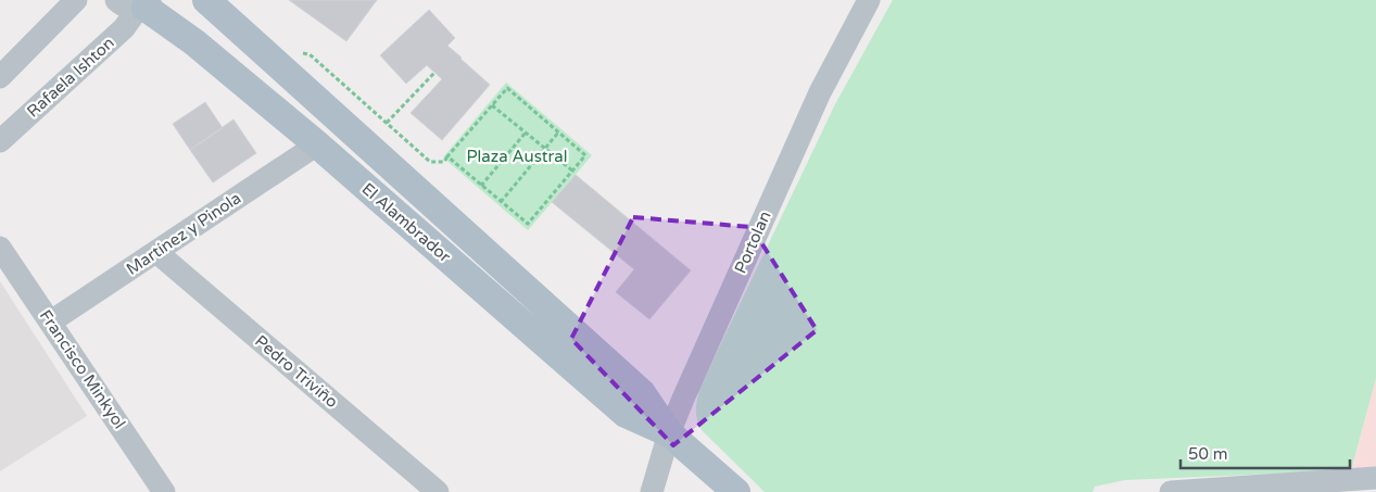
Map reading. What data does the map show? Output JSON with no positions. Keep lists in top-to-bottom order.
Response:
{
  "streets": {
    "main road": ["El Alambrador"],
    "street": [
      "Rafaela Ishton",
      "Martínez y Pinola",
      "Portolan",
      "Francisco Minkyol",
      "Pedro Triviño"
    ]
  },
  "crossings": [
    ["Rafaela Ishton", "El Alambrador"],
    ["El Alambrador", "Martínez y Pinola"],
    ["El Alambrador", "Portolan"],
    ["Martínez y Pinola", "Francisco Minkyol"],
    ["Martínez y Pinola", "Pedro Triviño"]
  ],
  "parks": ["Plaza Austral"],
  "scale_bar": "50 m"
}
